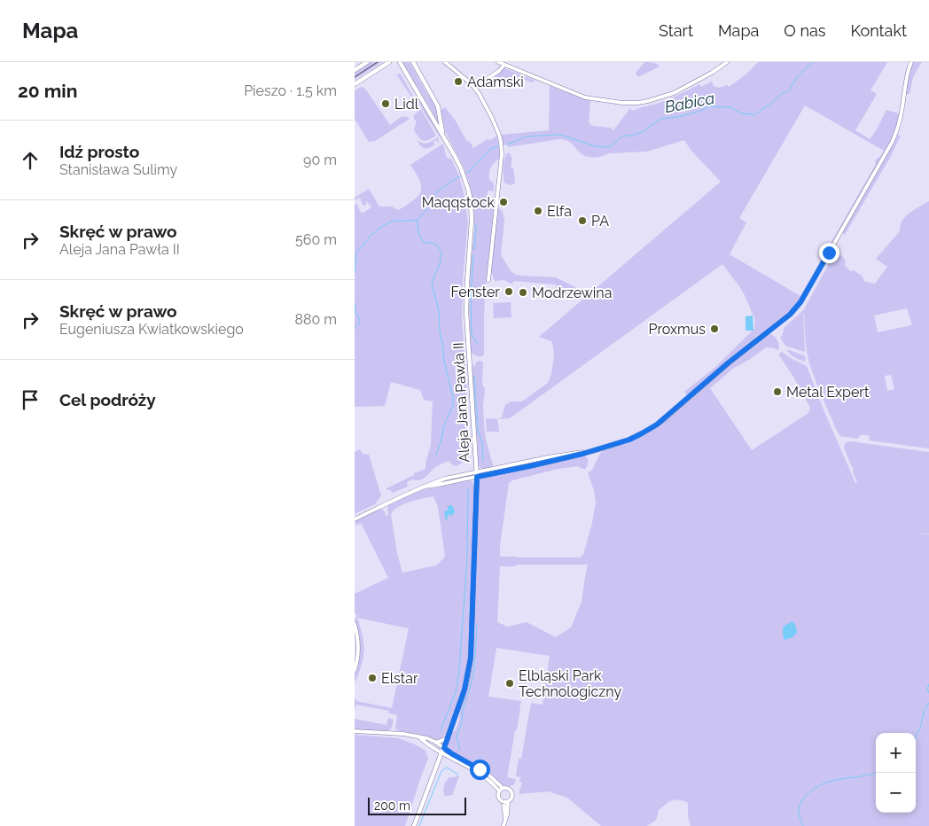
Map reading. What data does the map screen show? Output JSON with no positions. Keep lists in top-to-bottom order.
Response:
{
  "streets": {
    "street": ["Aleja Jana Pawła II"]
  },
  "water": ["Babica"],
  "places": [
    "Adamski",
    "Lidl",
    "Maqqstock",
    "Elfa",
    "PA",
    "Fenster",
    "Modrzewina",
    "Proxmus",
    "Metal Expert",
    "Elstar",
    "Elbląski Park Technologiczny"
  ],
  "scale_bar": "200 m",
  "page": {
    "header": "Mapa",
    "nav": [
      "Start",
      "Mapa",
      "O nas",
      "Kontakt"
    ],
    "heading": ["20 min", "Pieszo · 1.5 km"],
    "list": [
      ["Idź prosto", "Stanisława Sulimy", "90 m"],
      ["Skręć w prawo", "Aleja Jana Pawła II", "560 m"],
      ["Skręć w prawo", "Eugeniusza Kwiatkowskiego", "880 m"],
      "Cel podróży"
    ],
    "map_buttons": ["+", "−"],
    "scale": "200 m"
  }
}
